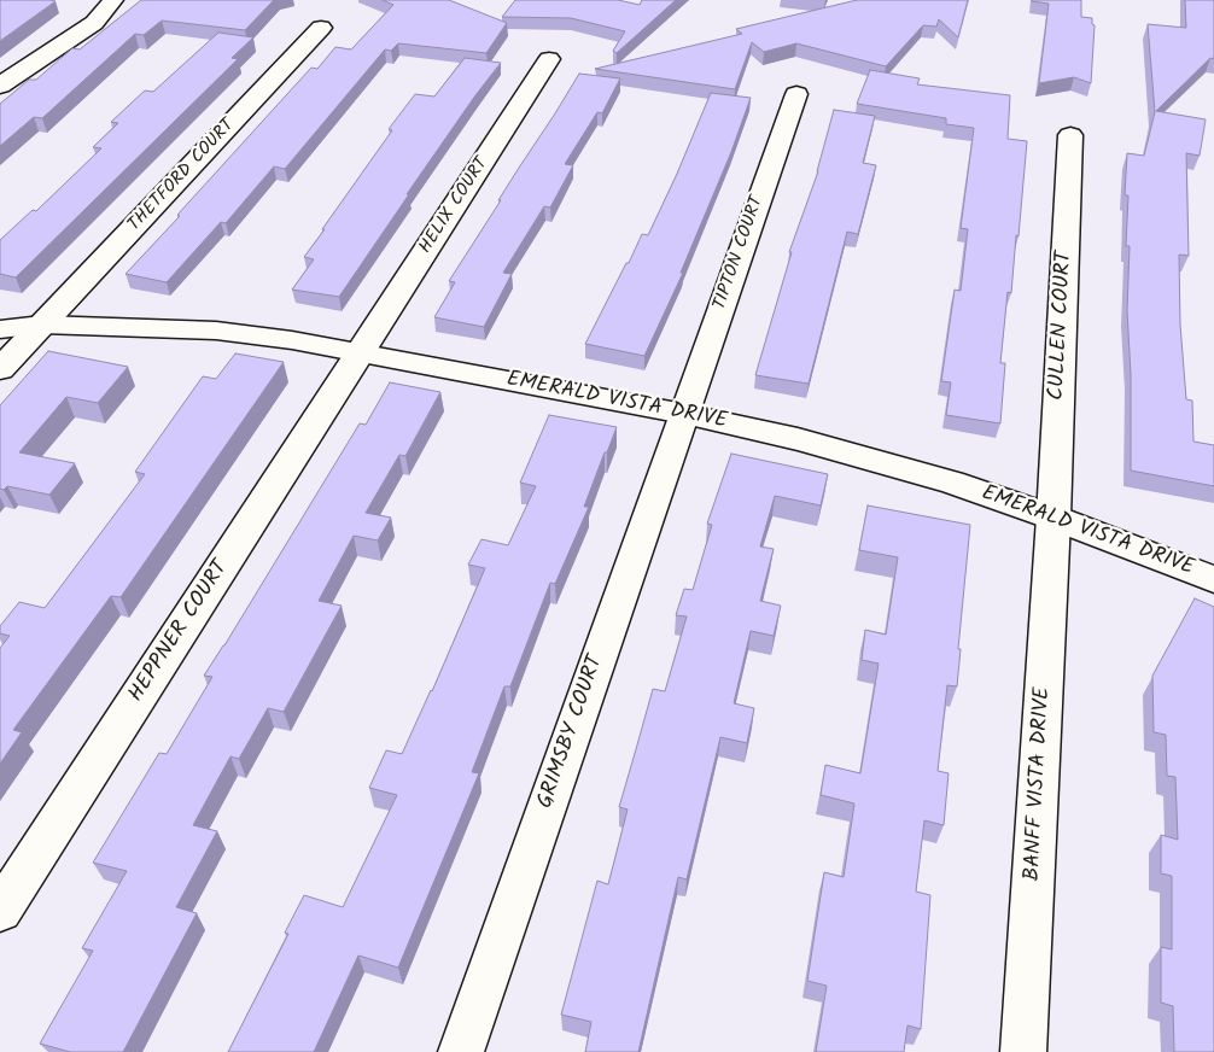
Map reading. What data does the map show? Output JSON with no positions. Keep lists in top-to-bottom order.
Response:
{
  "streets": {
    "street": [
      "THETFORD COURT",
      "HELIX COURT",
      "TIPTON COURT",
      "CULLEN COURT",
      "EMERALD VISTA DRIVE",
      "HEPPNER COURT",
      "GRIMSBY COURT",
      "BANFF VISTA DRIVE"
    ]
  },
  "crossings": [
    ["THETFORD COURT", "EMERALD VISTA DRIVE"],
    ["HELIX COURT", "EMERALD VISTA DRIVE"],
    ["HELIX COURT", "HEPPNER COURT"],
    ["TIPTON COURT", "EMERALD VISTA DRIVE"],
    ["TIPTON COURT", "GRIMSBY COURT"],
    ["CULLEN COURT", "EMERALD VISTA DRIVE"],
    ["CULLEN COURT", "BANFF VISTA DRIVE"],
    ["EMERALD VISTA DRIVE", "HEPPNER COURT"],
    ["EMERALD VISTA DRIVE", "GRIMSBY COURT"],
    ["EMERALD VISTA DRIVE", "BANFF VISTA DRIVE"]
  ]
}
